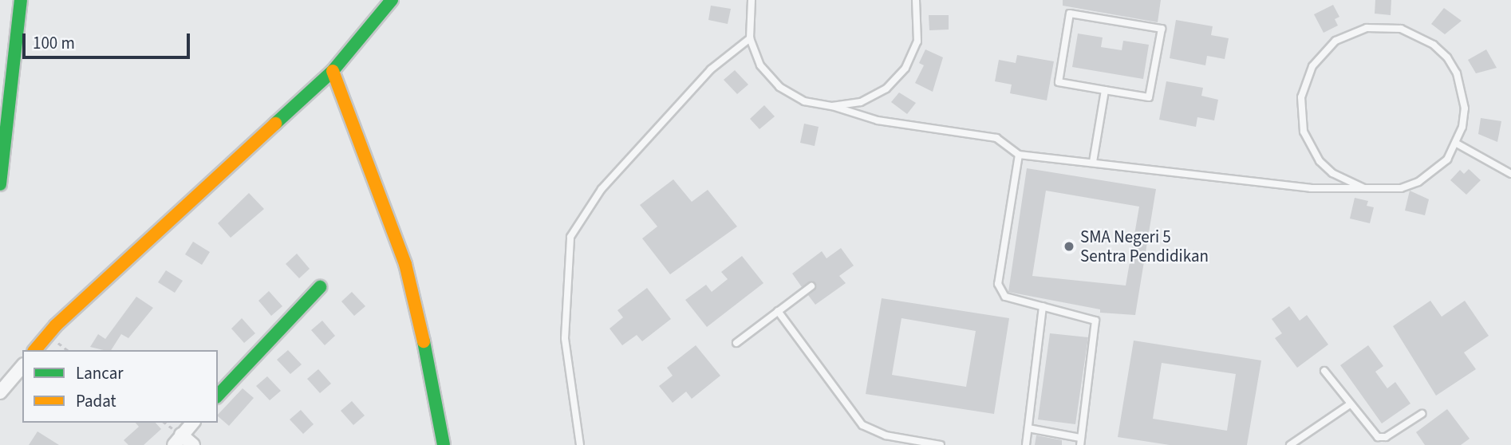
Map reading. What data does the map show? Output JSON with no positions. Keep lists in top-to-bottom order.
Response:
{
  "places": ["SMA Negeri 5 Sentra Pendidikan"],
  "legend": ["Lancar", "Padat"],
  "scale_bar": "100 m"
}
